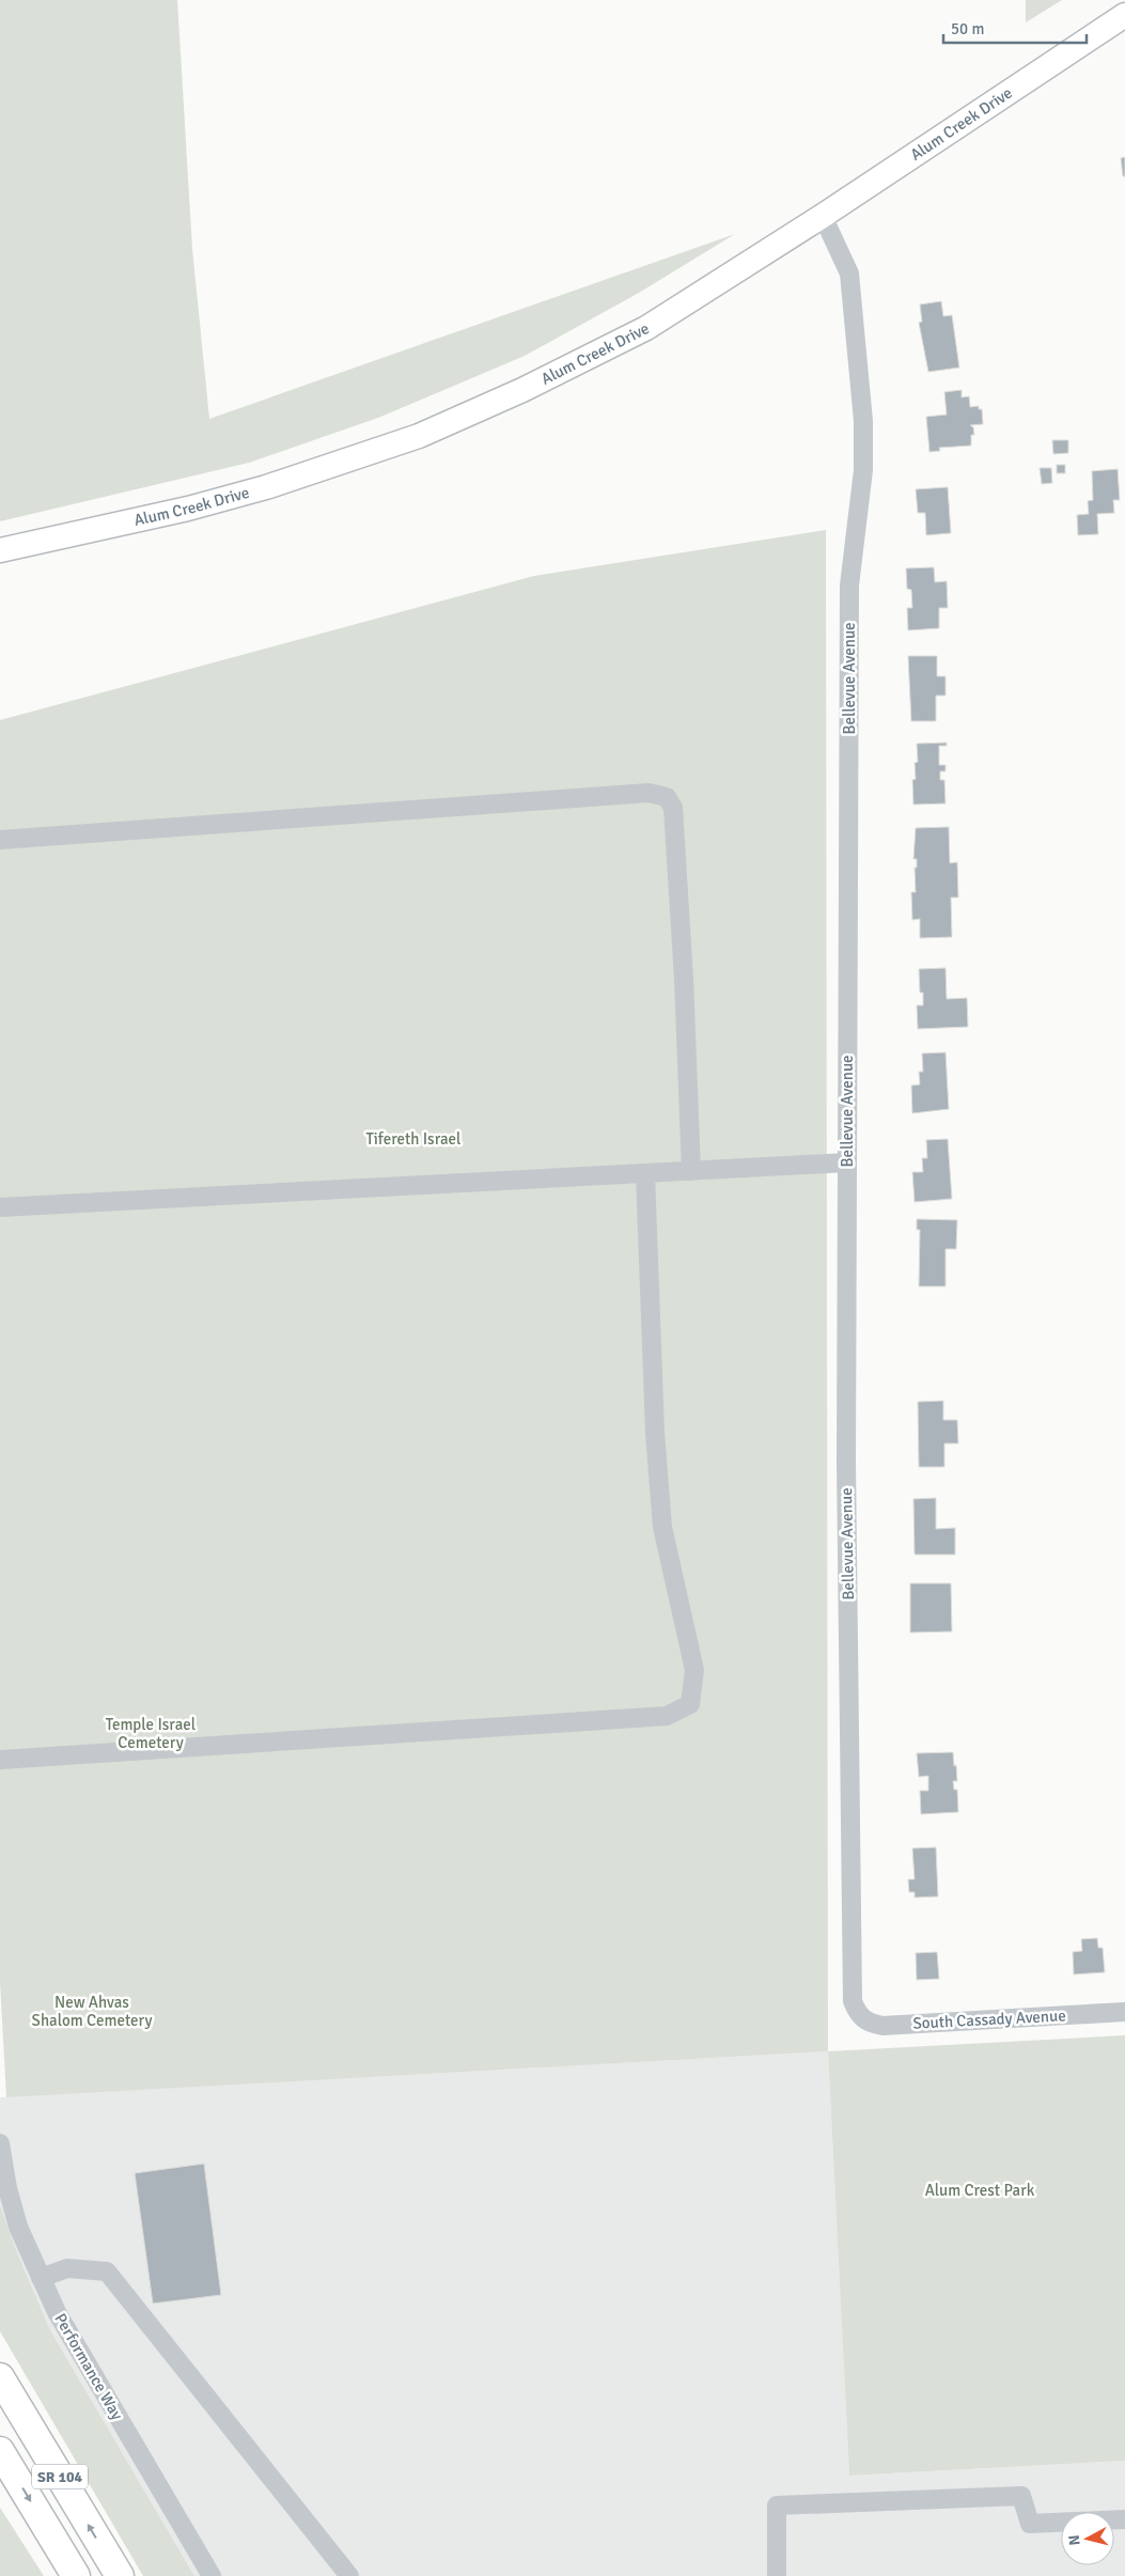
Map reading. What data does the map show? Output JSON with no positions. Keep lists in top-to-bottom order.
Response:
{
  "streets": {
    "highway": ["SR 104"],
    "main road": ["Alum Creek Drive"],
    "street": ["Bellevue Avenue", "South Cassady Avenue", "Performance Way"]
  },
  "crossings": [
    ["Alum Creek Drive", "Bellevue Avenue"],
    ["Bellevue Avenue", "South Cassady Avenue"]
  ],
  "parks": [
    "Tifereth Israel",
    "Temple Israel Cemetery",
    "New Ahvas Shalom Cemetery",
    "Alum Crest Park"
  ],
  "scale_bar": "50 m",
  "north": "left"
}
